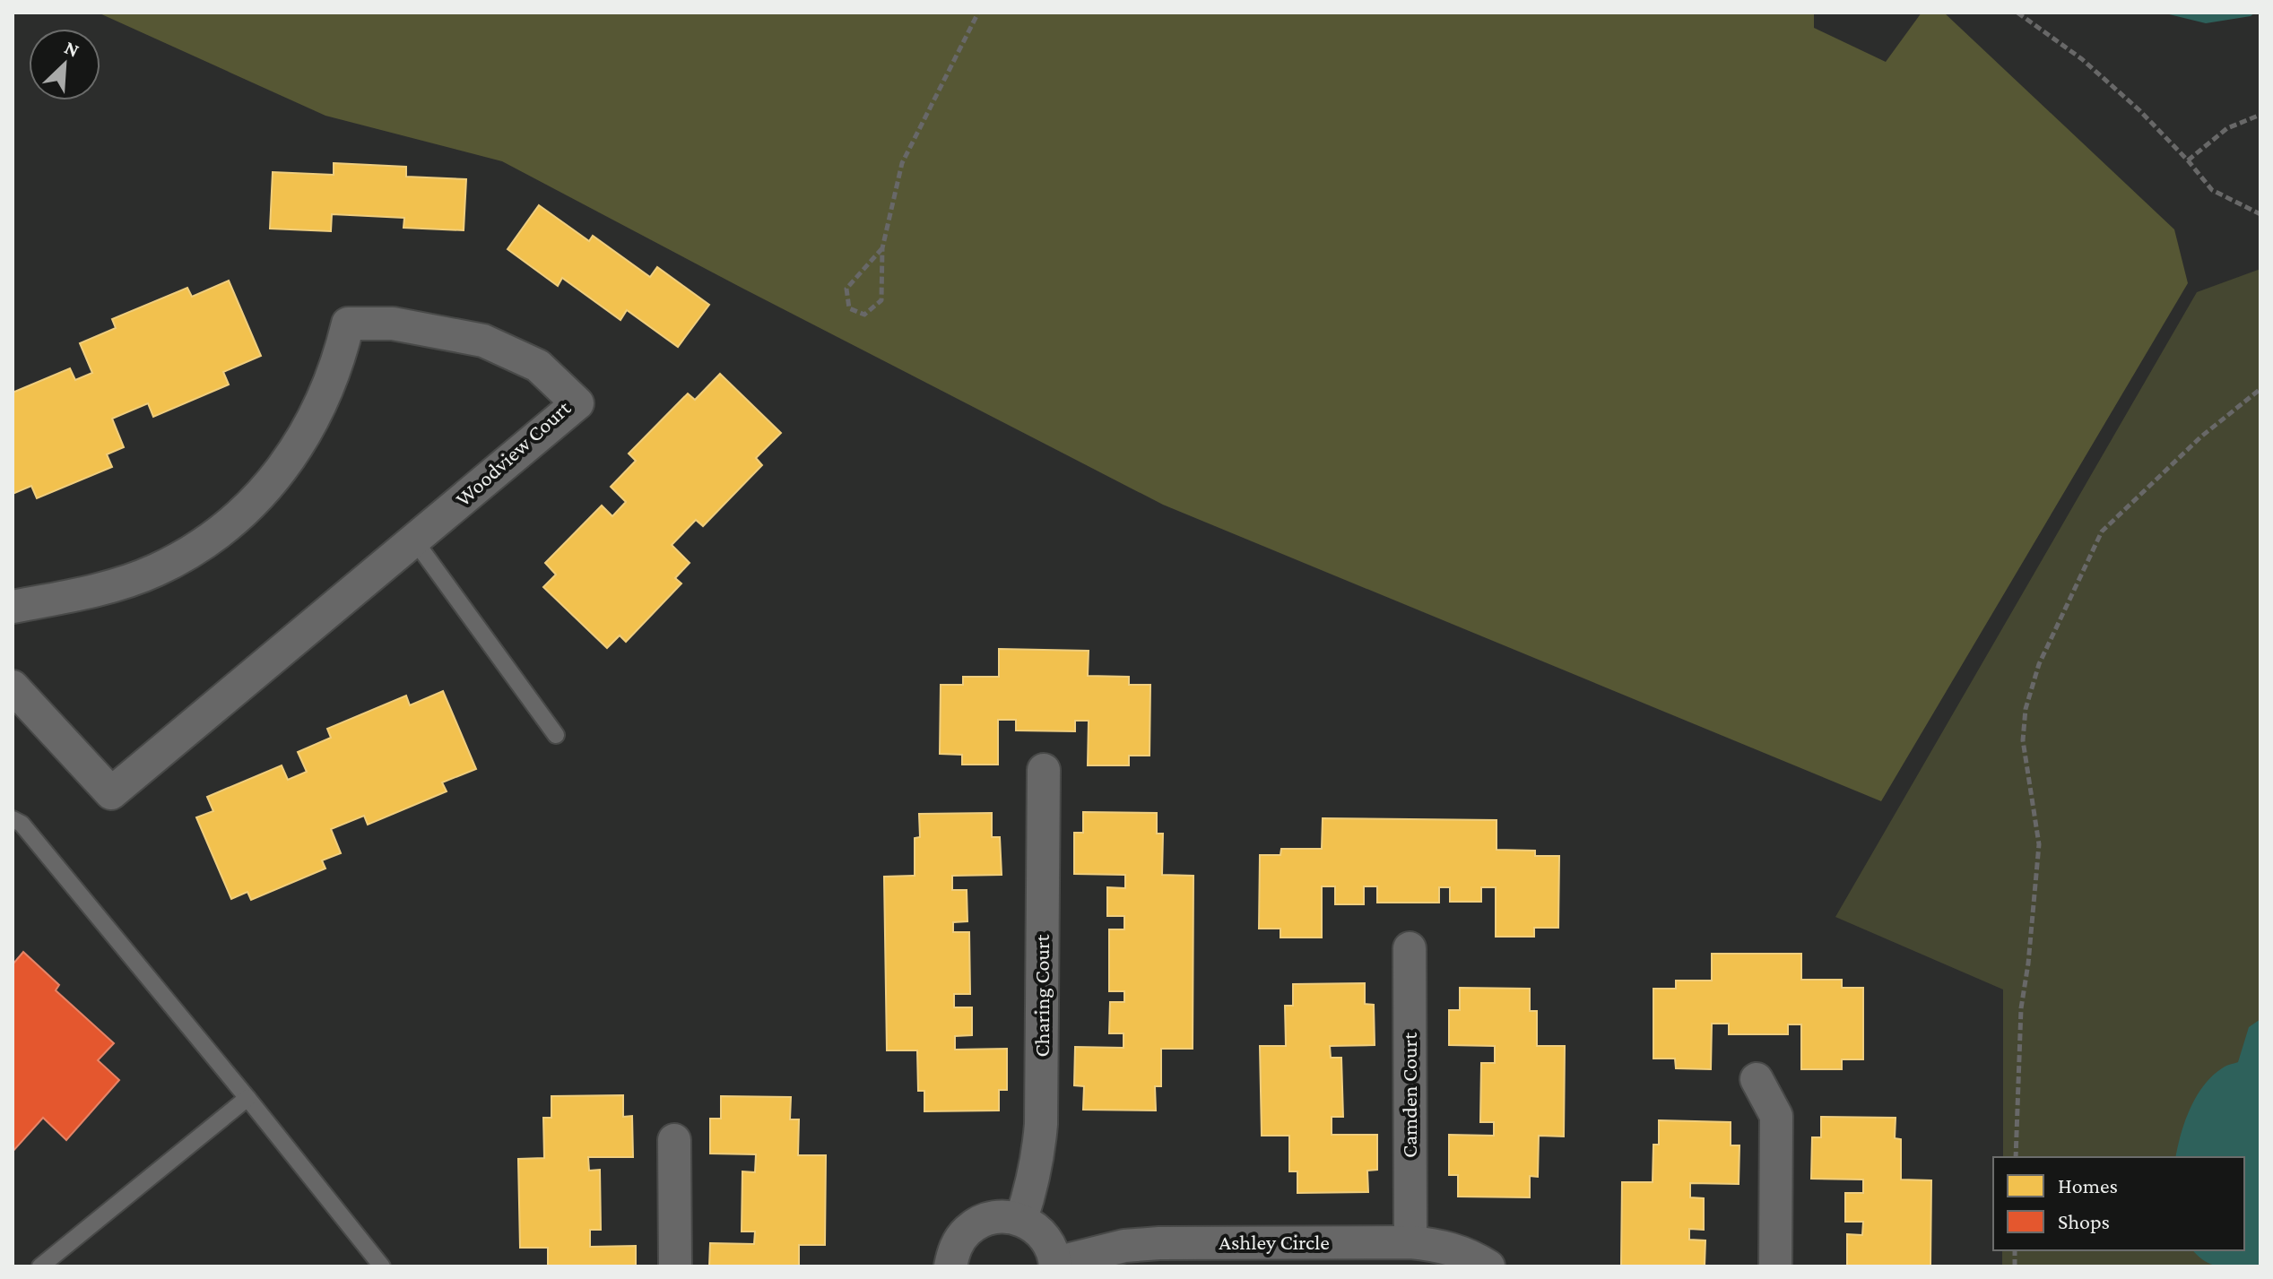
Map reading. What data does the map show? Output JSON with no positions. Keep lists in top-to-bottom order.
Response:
{
  "streets": {
    "street": [
      "Woodview Court",
      "Charing Court",
      "Camden Court",
      "Ashley Circle"
    ]
  },
  "crossings": [
    ["Charing Court", "Ashley Circle"],
    ["Camden Court", "Ashley Circle"]
  ],
  "legend": ["Homes", "Shops"],
  "north": "top right"
}
